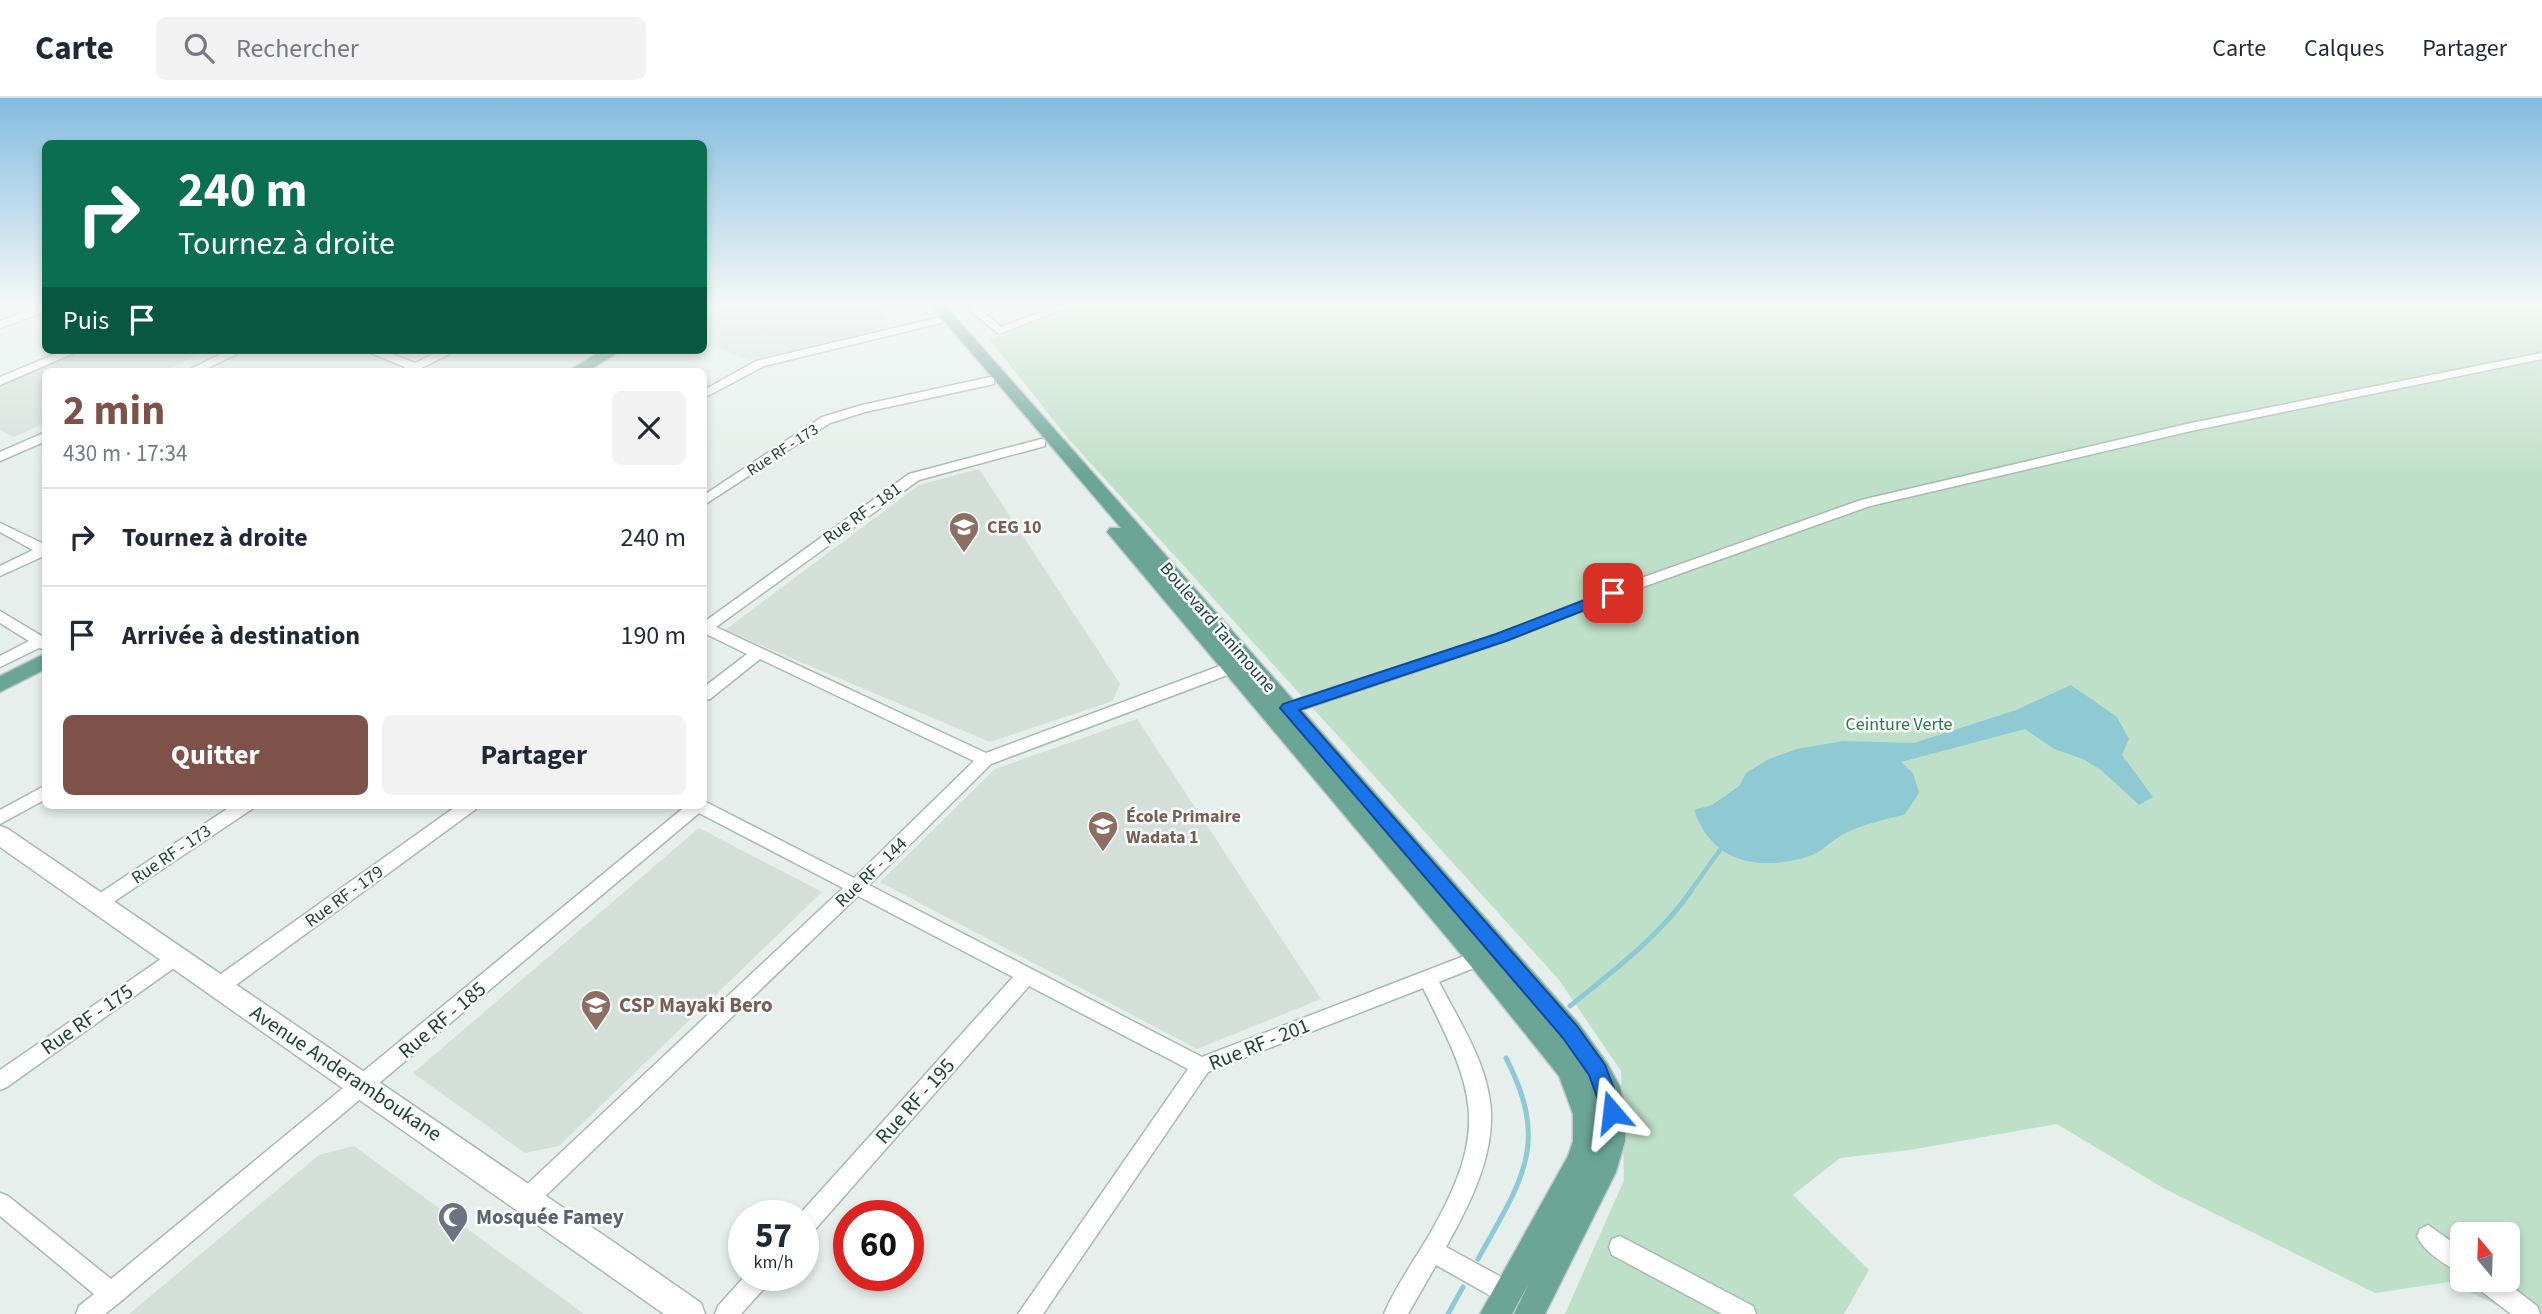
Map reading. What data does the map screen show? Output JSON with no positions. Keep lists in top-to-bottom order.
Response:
{
  "streets": {
    "main road": ["Boulevard Tanimoune"],
    "street": [
      "Rue RF - 173",
      "Rue RF - 181",
      "Rue RF - 144",
      "Rue RF - 179",
      "Rue RF - 175",
      "Rue RF - 185",
      "Rue RF - 201",
      "Avenue Anderamboukane",
      "Rue RF - 195"
    ]
  },
  "crossings": [
    ["Rue RF - 173", "Boulevard Tanimoune"],
    ["Rue RF - 173", "Avenue Anderamboukane"],
    ["Rue RF - 181", "Boulevard Tanimoune"],
    ["Boulevard Tanimoune", "Rue RF - 201"],
    ["Rue RF - 144", "Avenue Anderamboukane"],
    ["Rue RF - 179", "Avenue Anderamboukane"],
    ["Rue RF - 175", "Avenue Anderamboukane"],
    ["Rue RF - 185", "Avenue Anderamboukane"]
  ],
  "parks": ["Ceinture Verte"],
  "places": {
    "school or university": ["CEG 10", "École Primaire Wadata 1", "CSP Mayaki Bero"],
    "mosque": ["Mosquée Famey"]
  },
  "north": "top",
  "page": {
    "header": "Carte",
    "search": "Rechercher",
    "nav": ["Carte", "Calques", "Partager"],
    "turn": ["240 m", "Tournez à droite"],
    "then": "Puis",
    "heading": ["2 min", "430 m · 17:34"],
    "list": [
      {
        "name": "Tournez à droite",
        "value": "240 m"
      },
      {
        "name": "Arrivée à destination",
        "value": "190 m"
      }
    ],
    "buttons": ["Quitter", "Partager"],
    "speed": "57 km/h",
    "limit": "60"
  }
}
